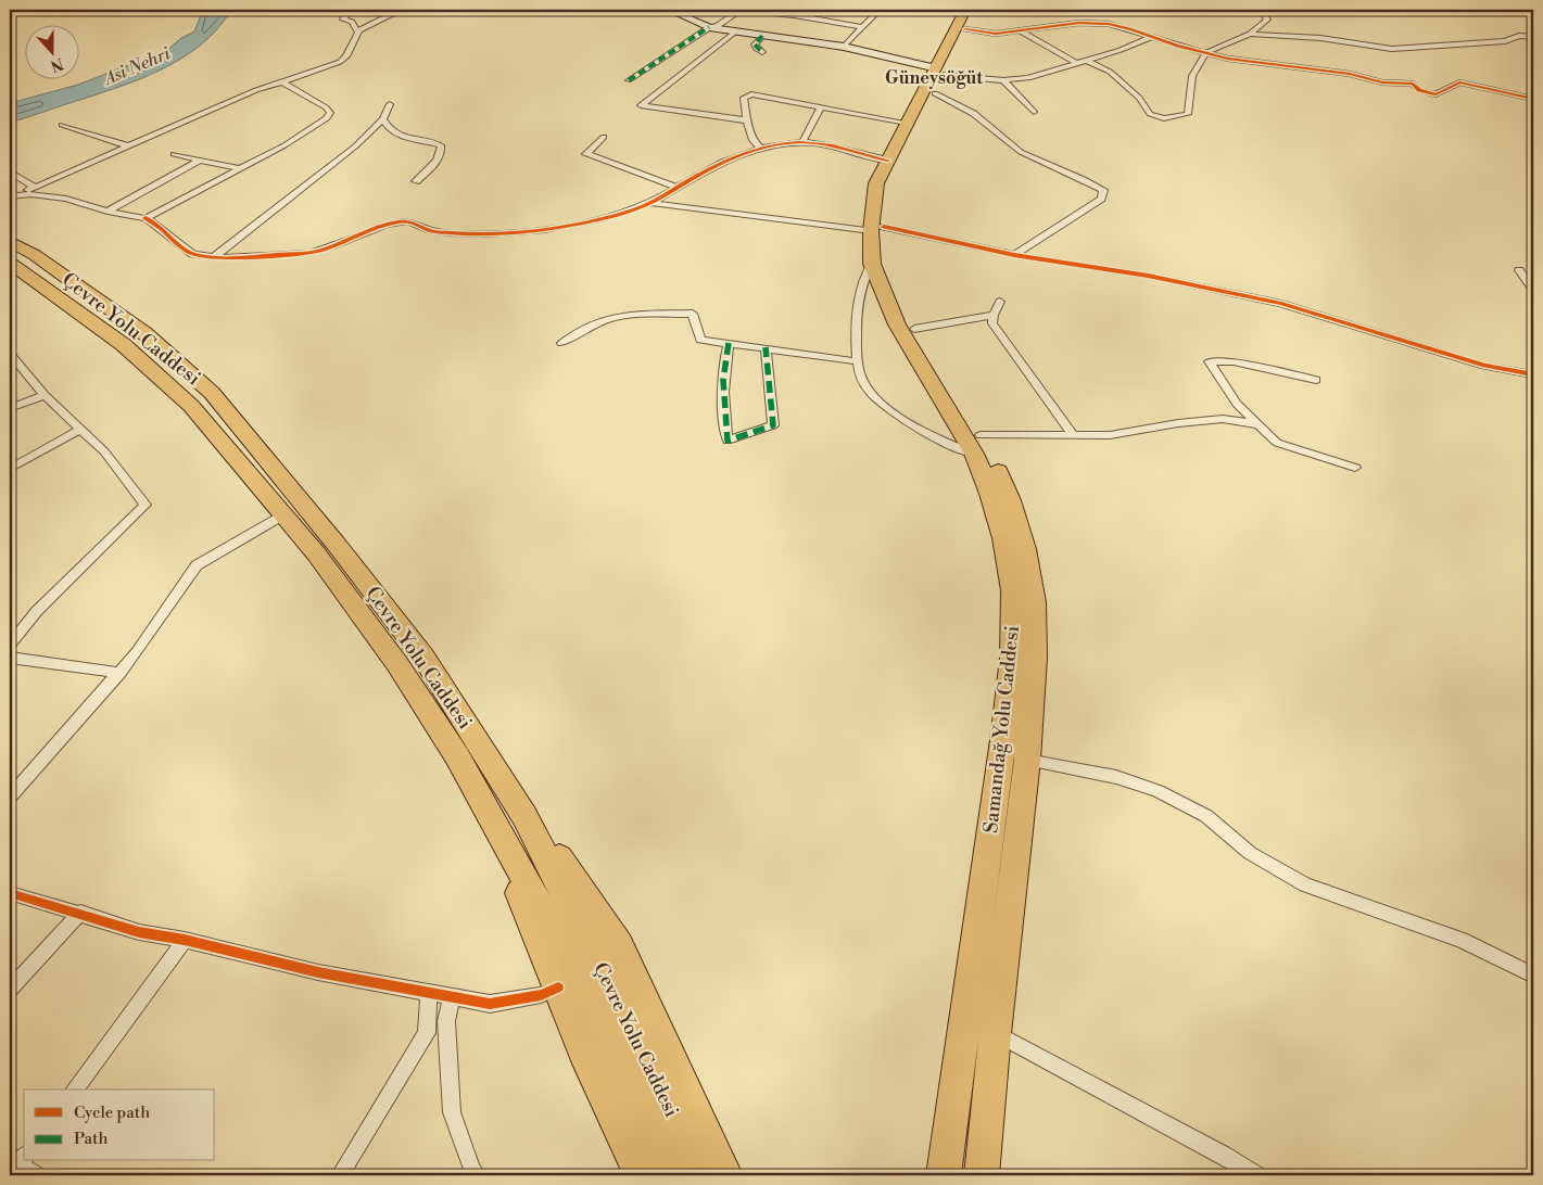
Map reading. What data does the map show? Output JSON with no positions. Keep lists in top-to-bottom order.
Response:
{
  "streets": {
    "highway": ["Çevre Yolu Caddesi", "Samandağ Yolu Caddesi"]
  },
  "districts": ["Güneysöğüt"],
  "water": ["Asi Nehri"],
  "legend": ["Cycle path", "Path"],
  "north": "bottom"
}
